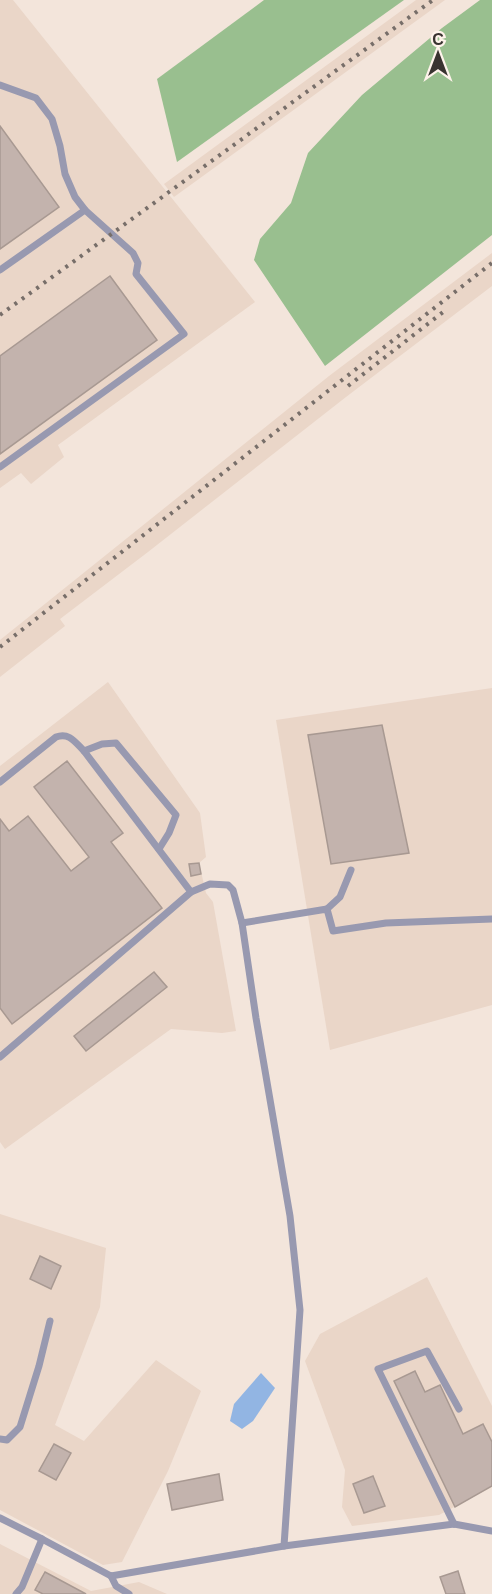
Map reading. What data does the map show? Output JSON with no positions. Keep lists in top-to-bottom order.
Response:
{
  "north": "top"
}
